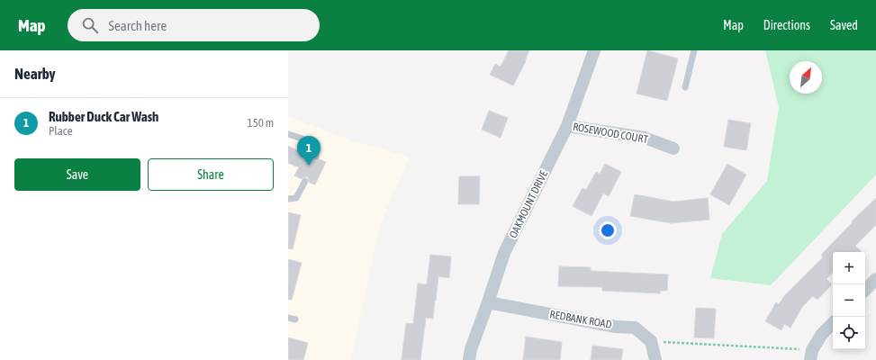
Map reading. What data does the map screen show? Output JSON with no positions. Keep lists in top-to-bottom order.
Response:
{
  "streets": {
    "street": ["ROSEWOOD COURT", "OAKMOUNT DRIVE", "REDBANK ROAD"]
  },
  "crossings": [
    ["ROSEWOOD COURT", "OAKMOUNT DRIVE"],
    ["OAKMOUNT DRIVE", "REDBANK ROAD"]
  ],
  "north": "top right",
  "page": {
    "header": "Map",
    "search": "Search here",
    "nav": ["Map", "Directions", "Saved"],
    "heading": "Nearby",
    "list": [
      {
        "mark": "1",
        "name": "Rubber Duck Car Wash",
        "note": "Place",
        "value": "150 m"
      }
    ],
    "pins": "1",
    "buttons": ["Save", "Share"],
    "map_buttons": ["+", "−"]
  }
}
